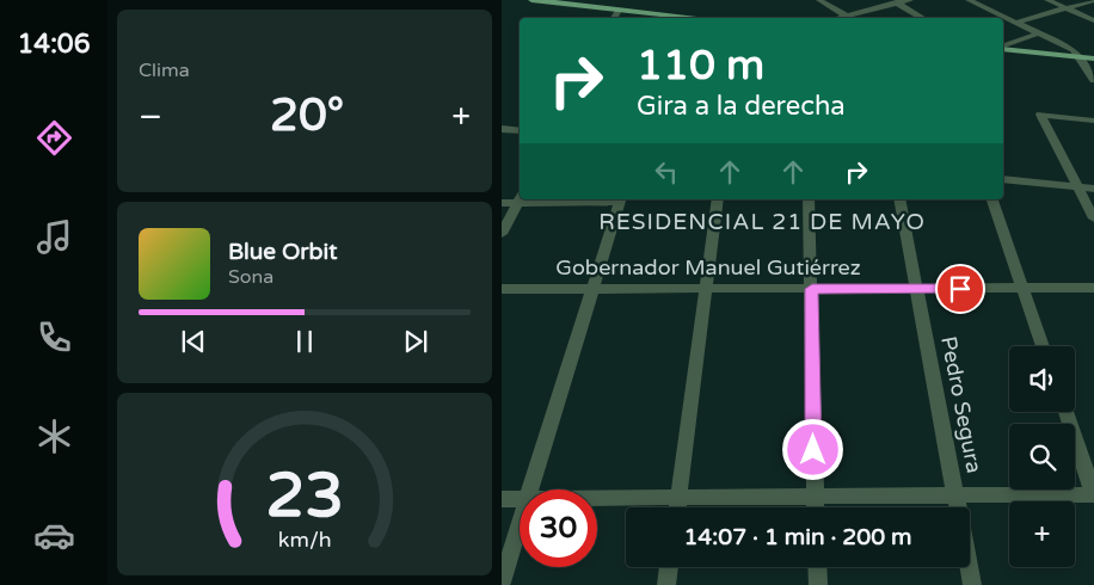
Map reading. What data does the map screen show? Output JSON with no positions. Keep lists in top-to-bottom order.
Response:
{
  "streets": {
    "street": ["Gobernador Manuel Gutiérrez", "Pedro Segura"]
  },
  "crossings": [
    ["Gobernador Manuel Gutiérrez", "Pedro Segura"]
  ],
  "districts": ["RESIDENCIAL 21 DE MAYO"],
  "page": {
    "tabs": "14:06",
    "tile": "Clima",
    "turn": ["110 m", "Gira a la derecha"],
    "heat": ["−", "20°", "+"],
    "song": ["Blue Orbit", "Sona"],
    "map_buttons": "+",
    "limit": "30",
    "trip": "14:07 · 1 min · 200 m",
    "gauge": ["23", "km/h"]
  }
}
